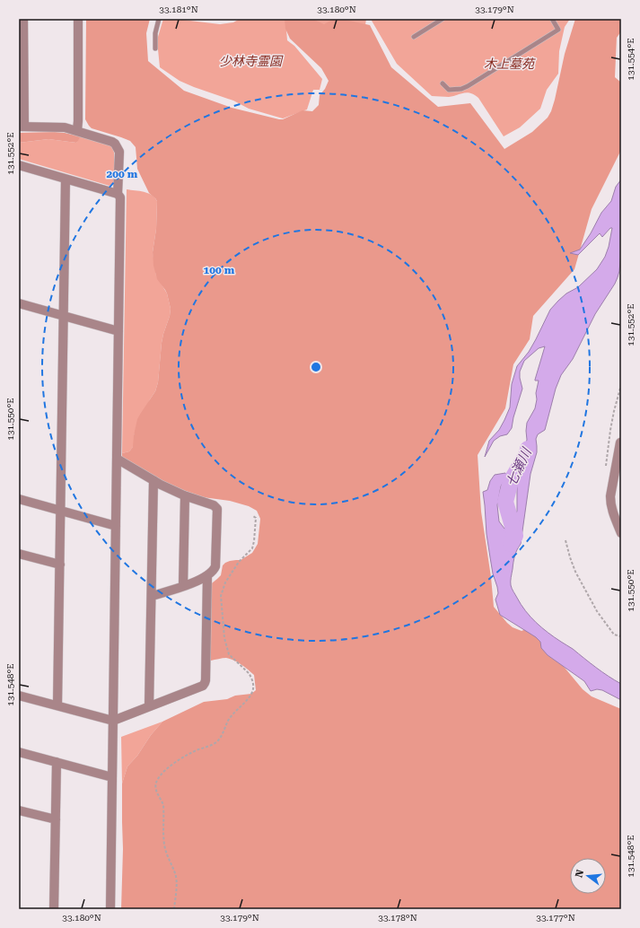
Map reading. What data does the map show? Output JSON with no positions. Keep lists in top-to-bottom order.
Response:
{
  "water": ["七瀬川"],
  "parks": ["少林寺霊園", "木上墓苑"],
  "north": "left",
  "coordinates": [
    "33.181°N",
    "33.180°N",
    "33.179°N",
    "131.554°E",
    "131.552°E",
    "131.550°E",
    "131.548°E",
    "33.178°N",
    "33.177°N"
  ],
  "rings": ["200 m", "100 m"]
}
